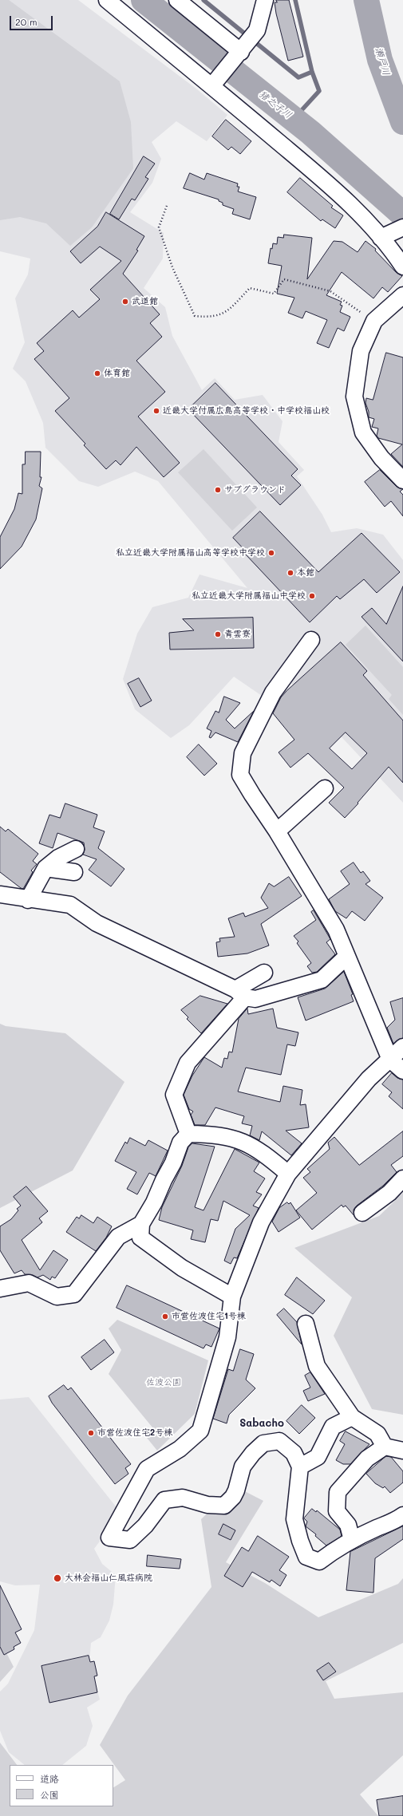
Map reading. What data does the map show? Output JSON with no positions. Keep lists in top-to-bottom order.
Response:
{
  "districts": ["Sabacho"],
  "water": ["瀬戸川", "猪之子川"],
  "parks": ["佐波公園"],
  "places": [
    "武道館",
    "体育館",
    "近畿大学付属広島高等学校・中学校福山校",
    "サブグラウンド",
    "私立近畿大学附属福山高等学校中学校",
    "本館",
    "私立近畿大学附属福山中学校",
    "青雲寮",
    "市営佐波住宅1号棟",
    "市営佐波住宅2号棟",
    "大林会福山仁風荘病院"
  ],
  "legend": ["道路", "公園"],
  "scale_bar": "20 m"
}
